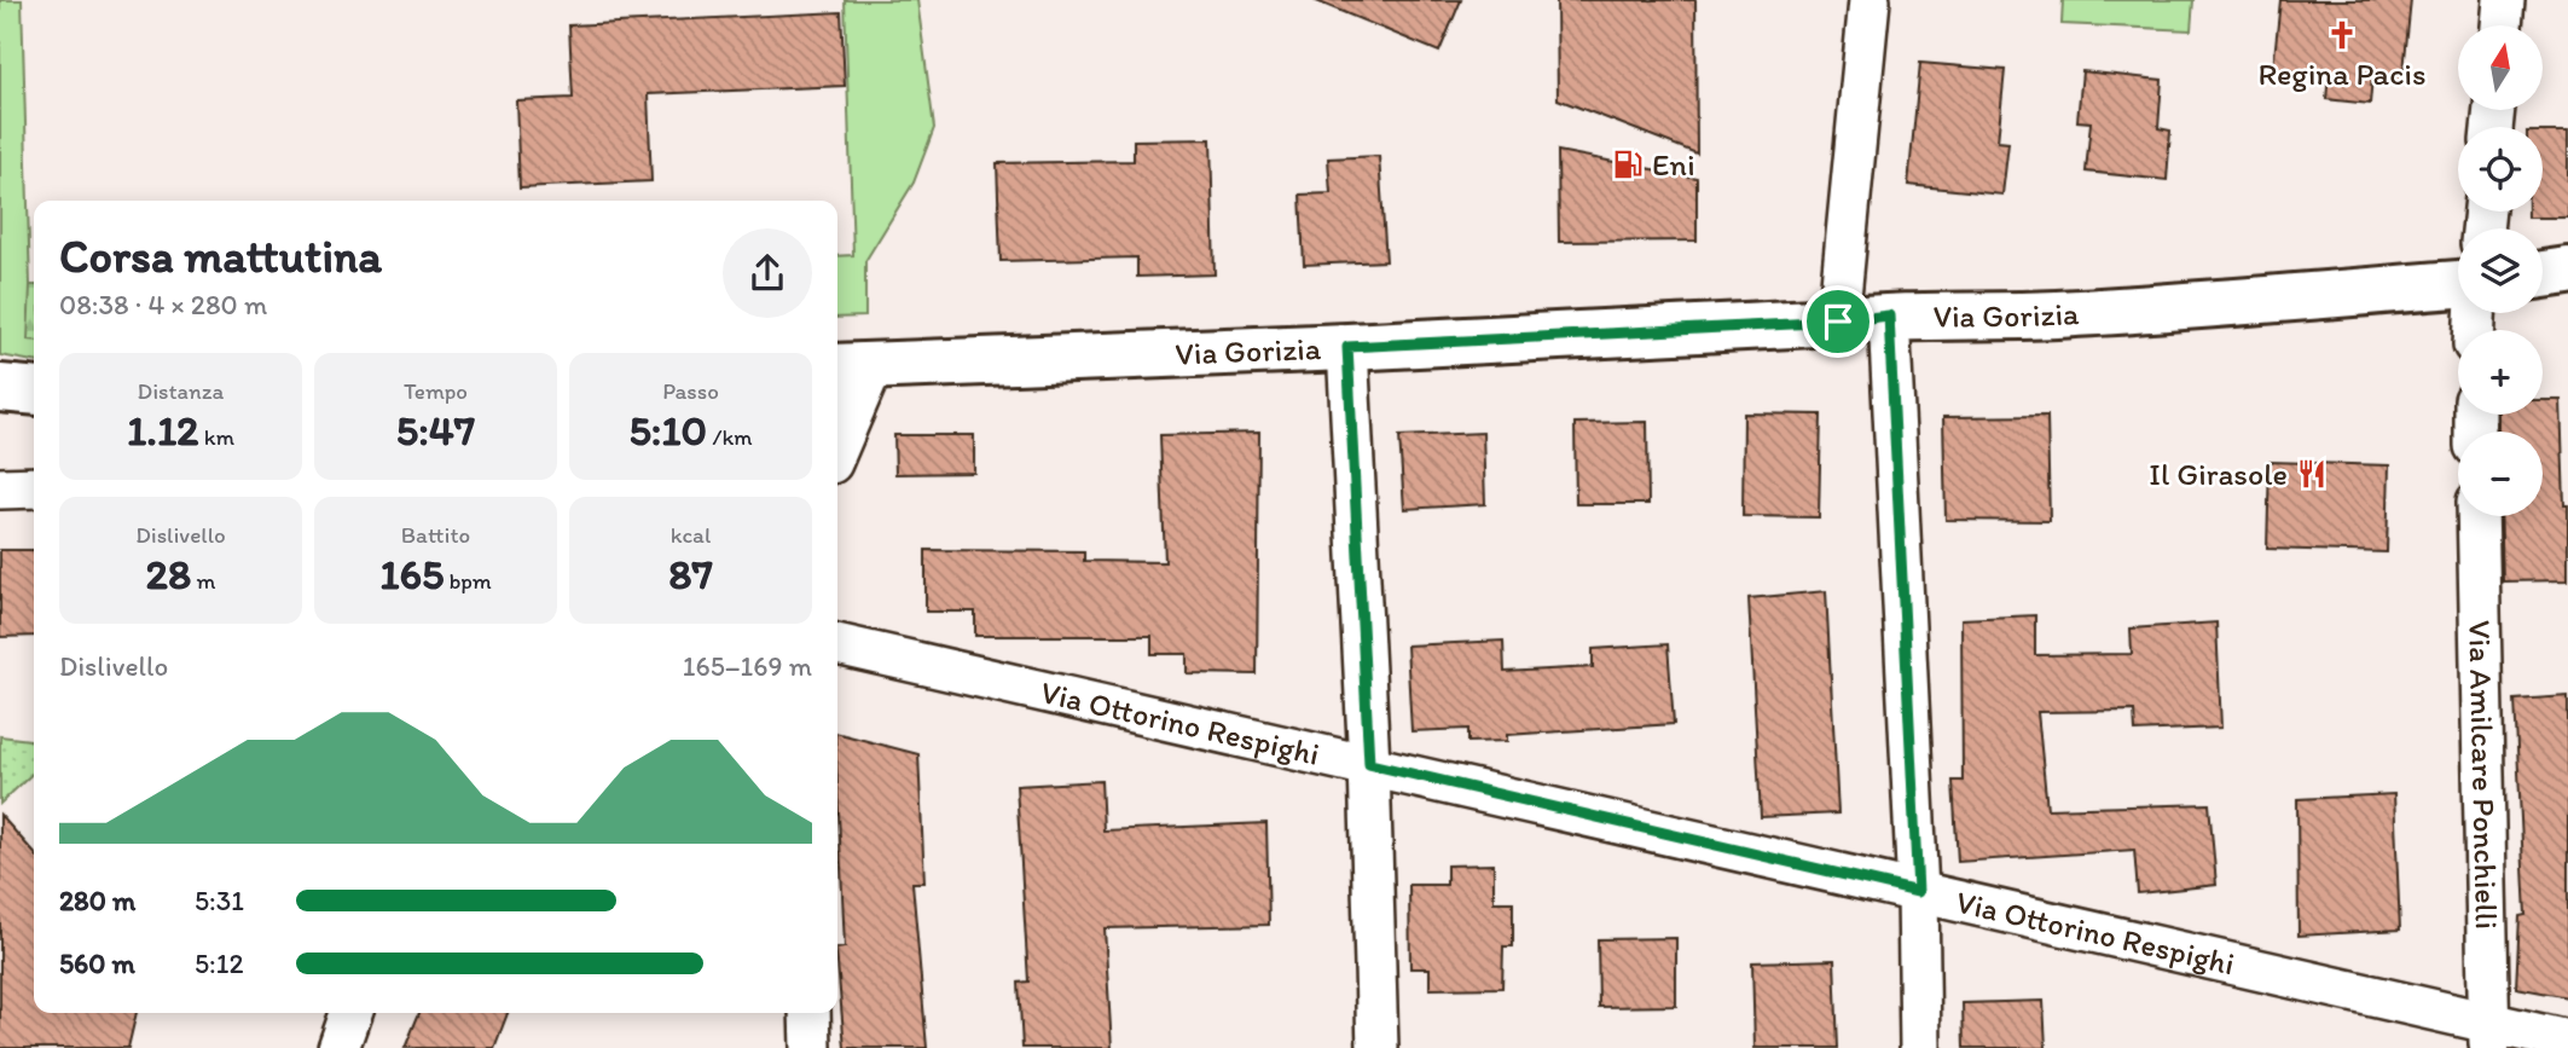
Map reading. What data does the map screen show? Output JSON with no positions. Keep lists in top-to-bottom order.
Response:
{
  "streets": {
    "main road": ["Via Gorizia"],
    "street": ["Via Ottorino Respighi", "Via Amilcare Ponchielli"]
  },
  "crossings": [
    ["Via Ottorino Respighi", "Via Amilcare Ponchielli"]
  ],
  "places": {
    "church": ["Regina Pacis"],
    "fuel station": ["Eni"],
    "restaurant": ["Il Girasole"]
  },
  "north": "top",
  "page": {
    "map_buttons": ["+", "−"],
    "heading": ["Corsa mattutina", "08:38 · 4 × 280 m"],
    "stats": [
      ["Distanza", "1.12 km"],
      ["Tempo", "5:47"],
      ["Passo", "5:10 /km"],
      ["Dislivello", "28 m"],
      ["Battito", "165 bpm"],
      ["kcal", "87"]
    ],
    "chart": ["Dislivello", "165–169 m"],
    "list": [
      {
        "name": "280 m",
        "note": "5:31"
      },
      {
        "name": "560 m",
        "note": "5:12"
      }
    ]
  }
}
